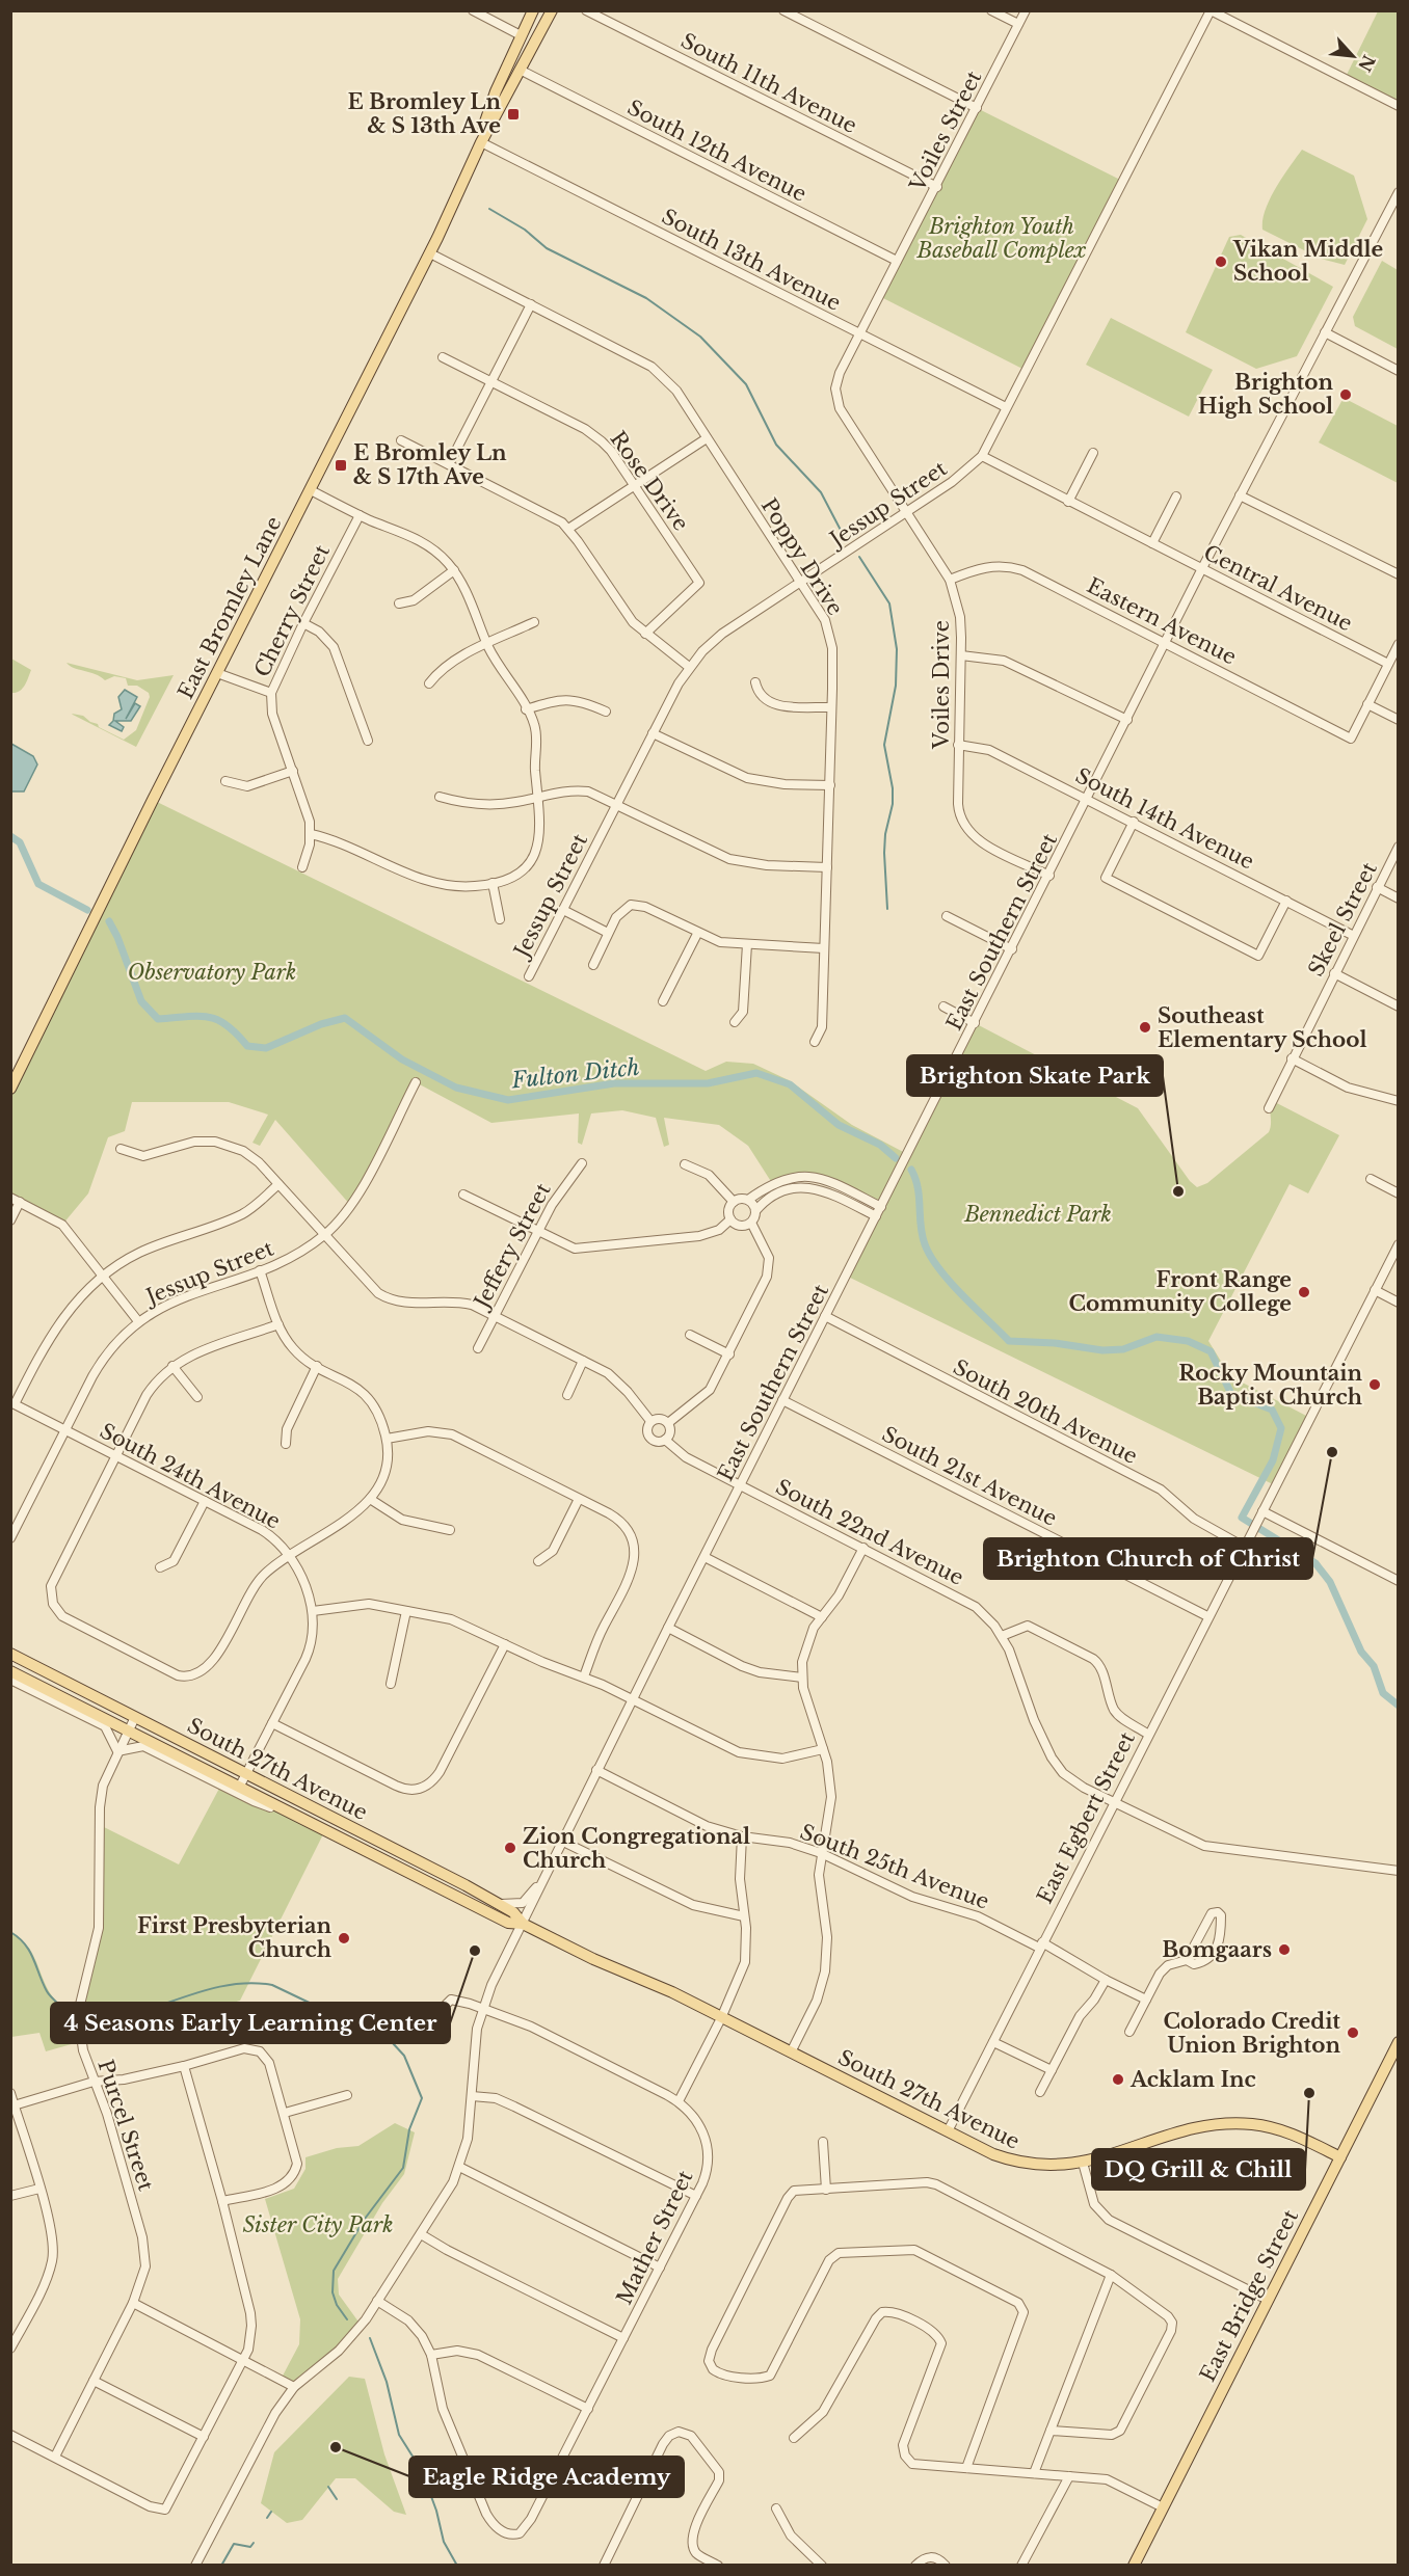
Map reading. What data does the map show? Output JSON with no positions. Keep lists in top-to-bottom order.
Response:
{
  "streets": {
    "main road": ["East Bromley Lane", "South 27th Avenue", "East Bridge Street"],
    "street": [
      "South 11th Avenue",
      "Voiles Street",
      "South 12th Avenue",
      "South 13th Avenue",
      "Rose Drive",
      "Jessup Street",
      "Poppy Drive",
      "Central Avenue",
      "Cherry Street",
      "Eastern Avenue",
      "Voiles Drive",
      "South 14th Avenue",
      "Skeel Street",
      "East Southern Street",
      "Jeffery Street",
      "South 20th Avenue",
      "South 24th Avenue",
      "South 21st Avenue",
      "South 22nd Avenue",
      "East Egbert Street",
      "South 25th Avenue",
      "Purcel Street",
      "Mather Street"
    ]
  },
  "crossings": [
    ["South 11th Avenue", "Voiles Street"],
    ["Voiles Street", "South 12th Avenue"],
    ["Voiles Street", "South 13th Avenue"],
    ["Voiles Street", "Voiles Drive"],
    ["South 12th Avenue", "East Bromley Lane"],
    ["South 13th Avenue", "Jessup Street"],
    ["South 13th Avenue", "East Bromley Lane"],
    ["South 13th Avenue", "Voiles Drive"],
    ["Jessup Street", "Poppy Drive"],
    ["Jessup Street", "Central Avenue"],
    ["Jessup Street", "Voiles Drive"],
    ["Jessup Street", "South 24th Avenue"],
    ["Poppy Drive", "East Bromley Lane"],
    ["Central Avenue", "East Southern Street"],
    ["Eastern Avenue", "Voiles Drive"],
    ["Eastern Avenue", "East Southern Street"],
    ["Voiles Drive", "South 14th Avenue"],
    ["Voiles Drive", "East Southern Street"],
    ["South 14th Avenue", "Skeel Street"],
    ["South 14th Avenue", "East Southern Street"],
    ["East Southern Street", "South 20th Avenue"],
    ["East Southern Street", "South 21st Avenue"],
    ["East Southern Street", "South 22nd Avenue"],
    ["East Southern Street", "South 27th Avenue"],
    ["East Southern Street", "South 25th Avenue"],
    ["South 20th Avenue", "East Egbert Street"],
    ["South 21st Avenue", "East Egbert Street"],
    ["South 22nd Avenue", "East Egbert Street"],
    ["South 27th Avenue", "East Egbert Street"],
    ["South 27th Avenue", "Purcel Street"],
    ["South 27th Avenue", "East Bridge Street"],
    ["East Egbert Street", "South 25th Avenue"]
  ],
  "water": ["Fulton Ditch"],
  "parks": [
    "Brighton Youth Baseball Complex",
    "Observatory Park",
    "Bennedict Park",
    "Sister City Park"
  ],
  "places": {
    "transit": ["E Bromley Ln & S 13th Ave", "E Bromley Ln & S 17th Ave"],
    "other": [
      "Vikan Middle School",
      "Brighton High School",
      "Southeast Elementary School",
      "Brighton Skate Park",
      "Front Range Community College",
      "Rocky Mountain Baptist Church",
      "Brighton Church of Christ",
      "Zion Congregational Church",
      "First Presbyterian Church",
      "Bomgaars",
      "4 Seasons Early Learning Center",
      "Colorado Credit Union Brighton",
      "Acklam Inc",
      "DQ Grill & Chill",
      "Eagle Ridge Academy"
    ]
  },
  "north": "bottom right"
}
